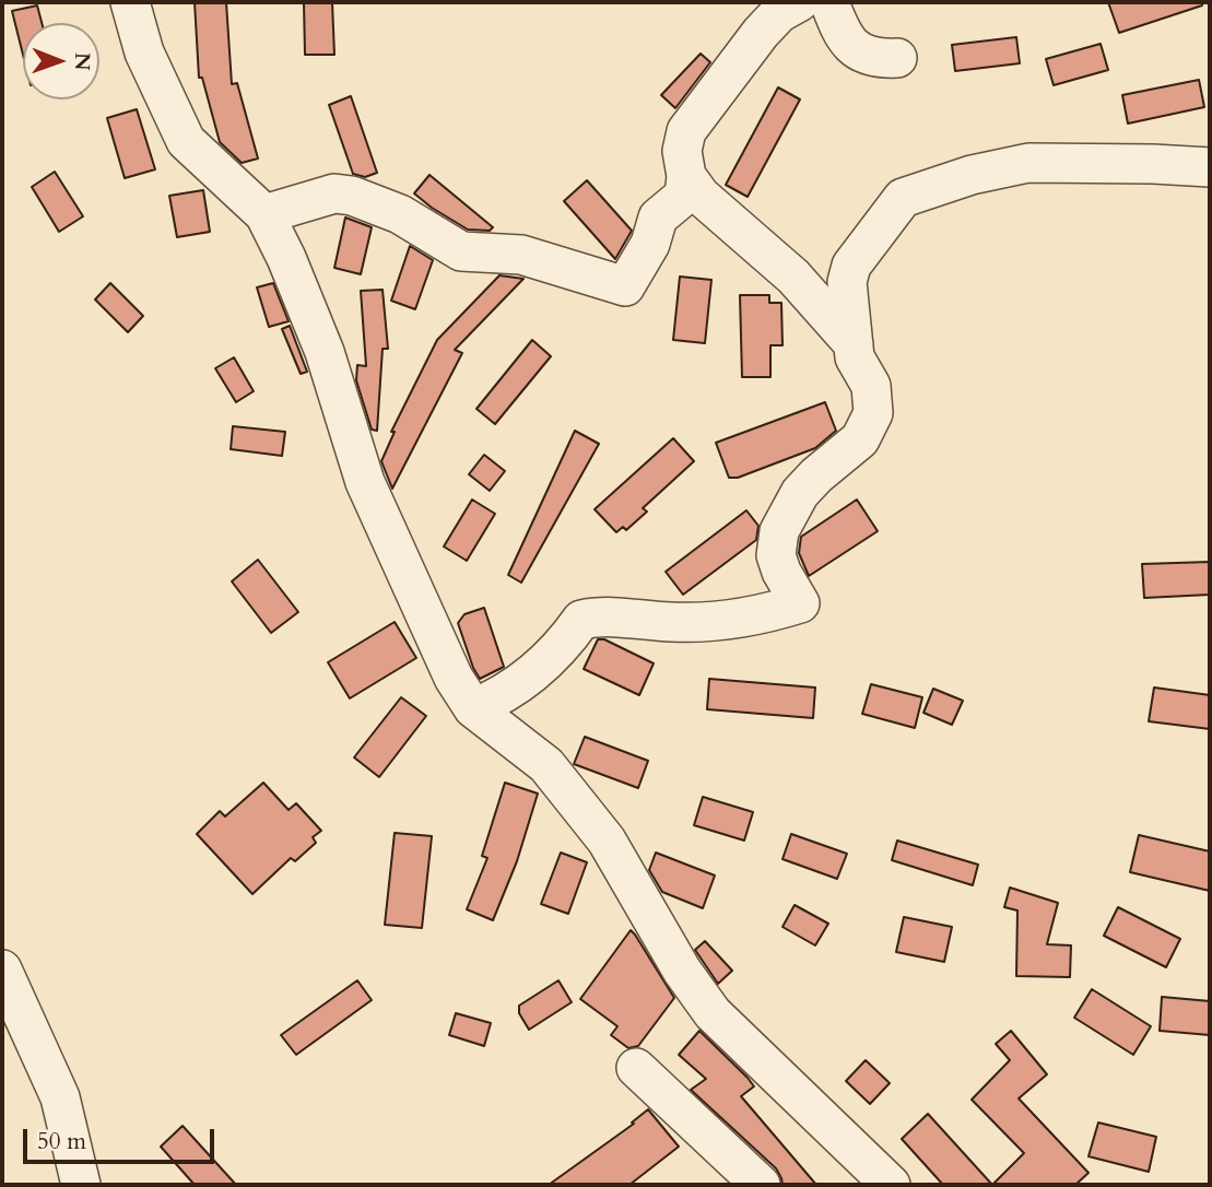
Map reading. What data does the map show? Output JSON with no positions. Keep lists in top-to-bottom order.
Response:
{
  "scale_bar": "50 m",
  "north": "right"
}
